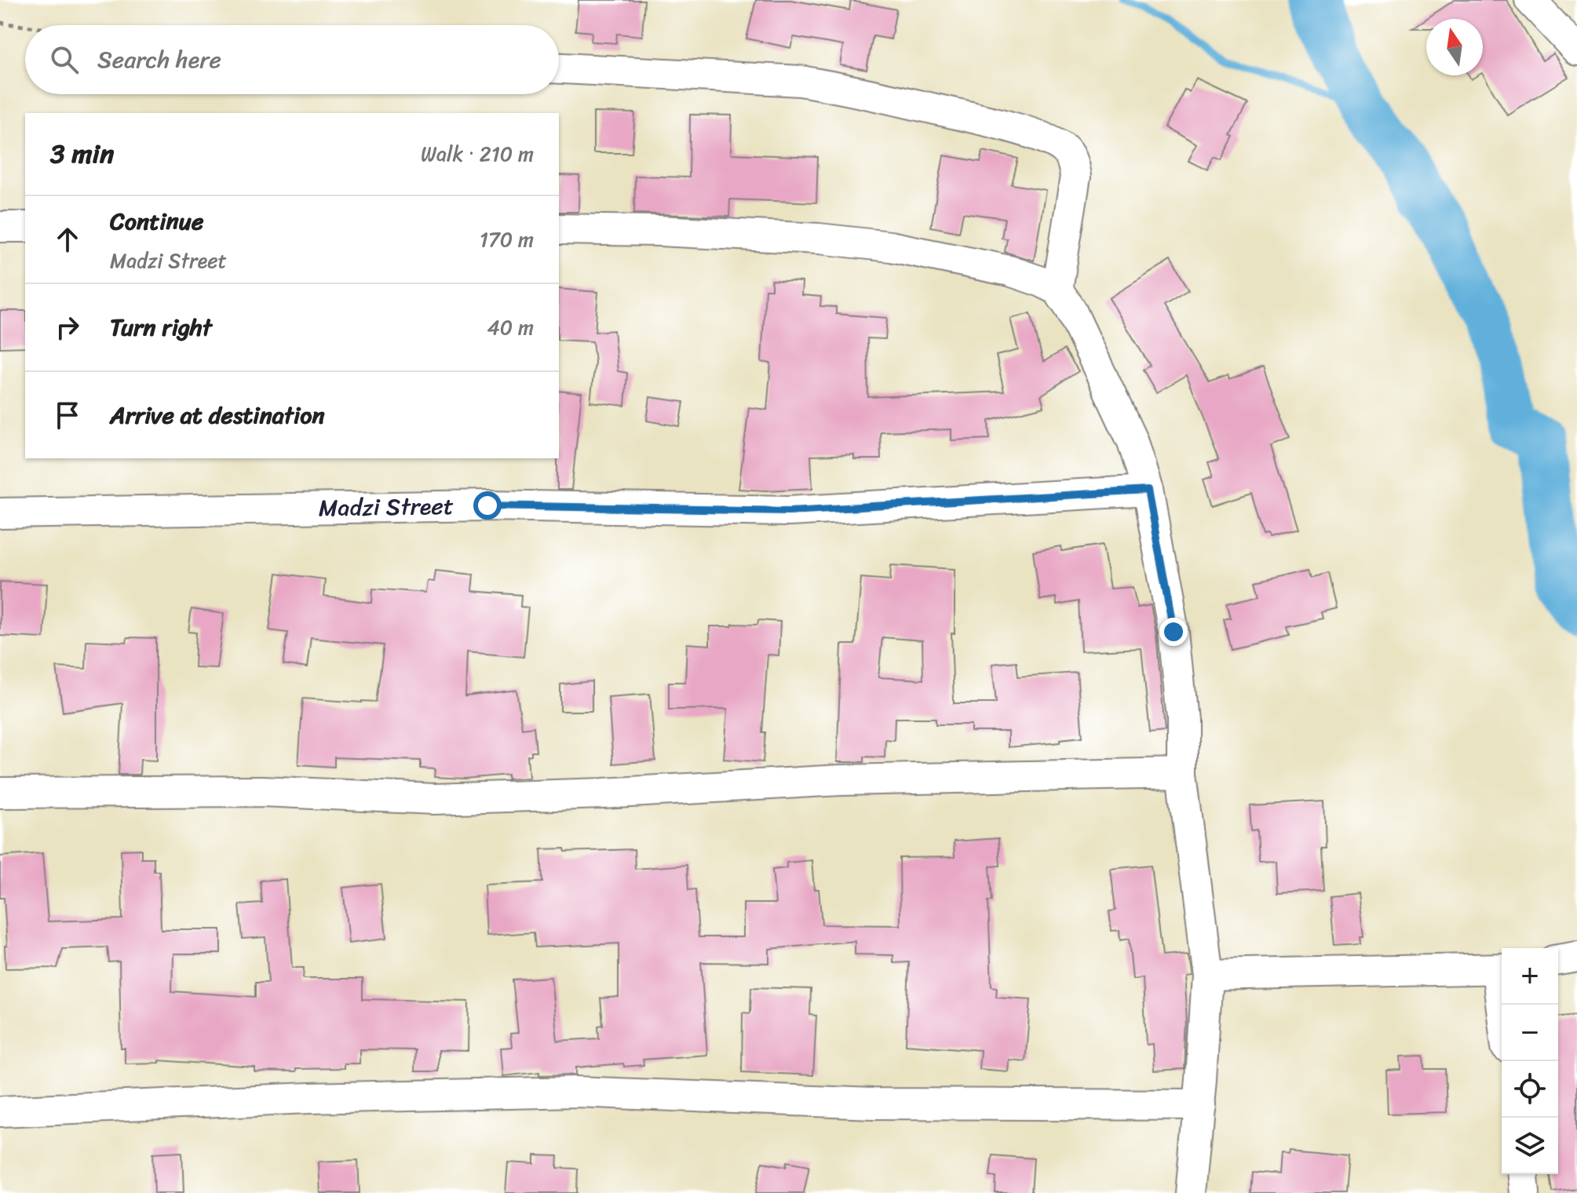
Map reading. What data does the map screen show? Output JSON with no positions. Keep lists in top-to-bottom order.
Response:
{
  "streets": {
    "street": ["Madzi Street"]
  },
  "north": "top",
  "page": {
    "search": "Search here",
    "heading": ["3 min", "Walk · 210 m"],
    "list": [
      ["Continue", "Madzi Street", "170 m"],
      ["Turn right", "40 m"],
      "Arrive at destination"
    ],
    "map_buttons": ["+", "−"]
  }
}
